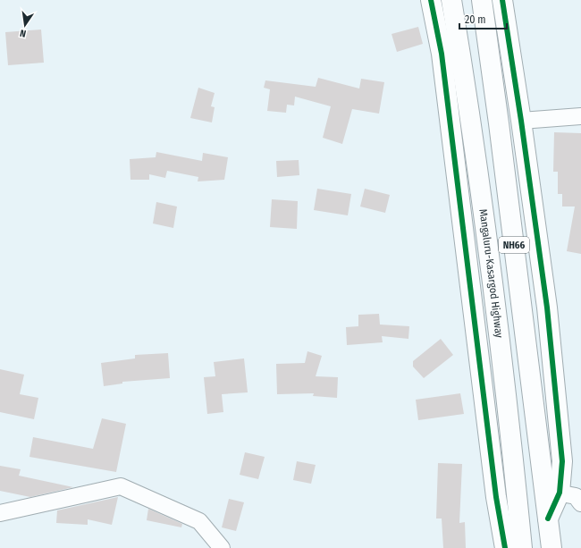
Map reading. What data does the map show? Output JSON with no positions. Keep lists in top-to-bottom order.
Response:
{
  "streets": {
    "main road": ["NH66", "Mangaluru-Kasargod Highway"]
  },
  "scale_bar": "20 m",
  "north": "bottom"
}
